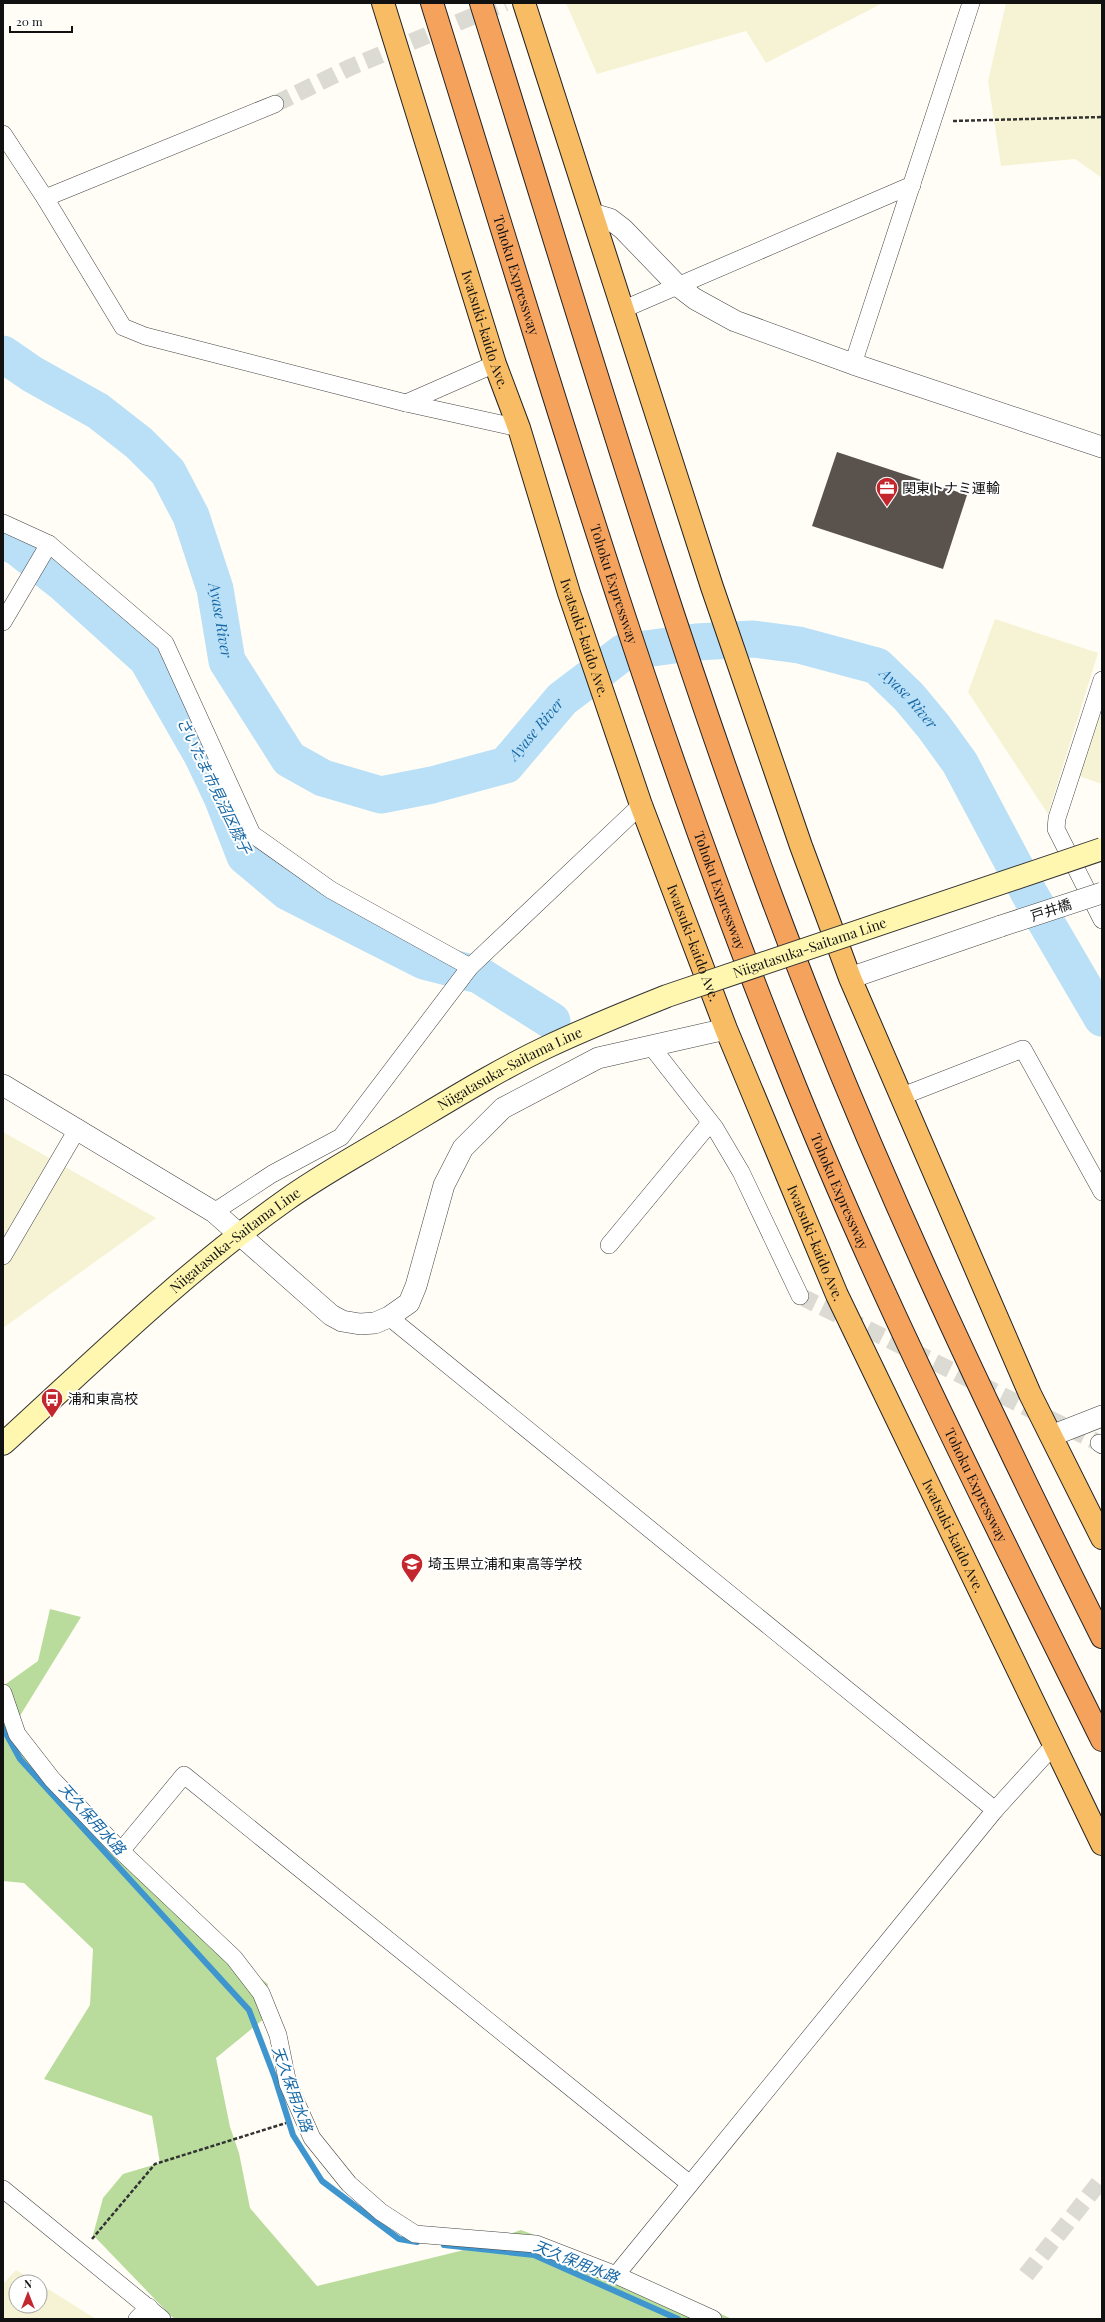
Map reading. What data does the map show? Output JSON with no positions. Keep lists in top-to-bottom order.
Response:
{
  "streets": {
    "highway": ["Tohoku Expressway", "Iwatsuki-kaido Ave."],
    "main road": ["Niigatasuka-Saitama Line"],
    "street": ["戸井橋"]
  },
  "water": ["Ayase River", "さいたま市見沼区膝子", "天久保用水路"],
  "places": {
    "office": ["関東トナミ運輸"],
    "bus stop": ["浦和東高校"],
    "school or university": ["埼玉県立浦和東高等学校"]
  },
  "scale_bar": "20 m",
  "north": "top"
}
